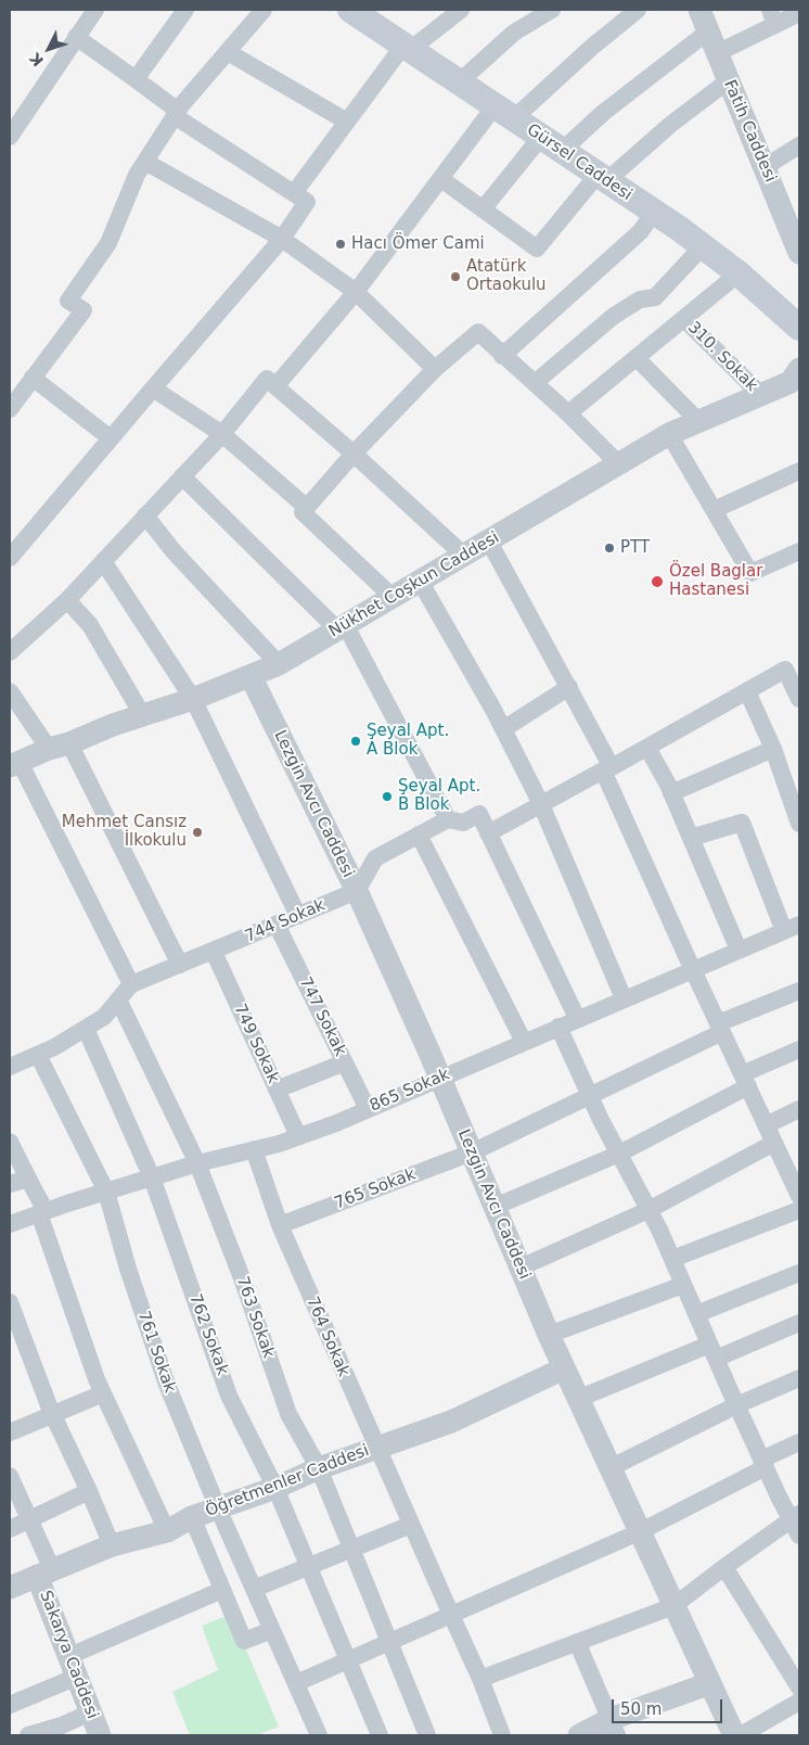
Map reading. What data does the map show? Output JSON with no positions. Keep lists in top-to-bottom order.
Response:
{
  "streets": {
    "main road": ["Gürsel Caddesi"],
    "street": [
      "Fatih Caddesi",
      "310. Sokak",
      "Nükhet Coşkun Caddesi",
      "Lezgin Avcı Caddesi",
      "744 Sokak",
      "747 Sokak",
      "749 Sokak",
      "865 Sokak",
      "765 Sokak",
      "763 Sokak",
      "762 Sokak",
      "764 Sokak",
      "761 Sokak",
      "Öğretmenler Caddesi",
      "Sakarya Caddesi"
    ]
  },
  "crossings": [
    ["310. Sokak", "Nükhet Coşkun Caddesi"],
    ["Nükhet Coşkun Caddesi", "Lezgin Avcı Caddesi"],
    ["Lezgin Avcı Caddesi", "744 Sokak"],
    ["Lezgin Avcı Caddesi", "865 Sokak"],
    ["Lezgin Avcı Caddesi", "765 Sokak"],
    ["Lezgin Avcı Caddesi", "Öğretmenler Caddesi"],
    ["744 Sokak", "747 Sokak"],
    ["744 Sokak", "749 Sokak"],
    ["747 Sokak", "865 Sokak"],
    ["749 Sokak", "865 Sokak"],
    ["865 Sokak", "763 Sokak"],
    ["865 Sokak", "762 Sokak"],
    ["865 Sokak", "761 Sokak"],
    ["765 Sokak", "764 Sokak"],
    ["763 Sokak", "Öğretmenler Caddesi"],
    ["762 Sokak", "Öğretmenler Caddesi"],
    ["764 Sokak", "Öğretmenler Caddesi"],
    ["761 Sokak", "Öğretmenler Caddesi"],
    ["Öğretmenler Caddesi", "Sakarya Caddesi"]
  ],
  "places": [
    "Hacı Ömer Cami",
    "Atatürk Ortaokulu",
    "PTT",
    "Özel Baglar Hastanesi",
    "Şeyal Apt. A Blok",
    "Şeyal Apt. B Blok",
    "Mehmet Cansız İlkokulu"
  ],
  "scale_bar": "50 m",
  "north": "bottom left"
}
